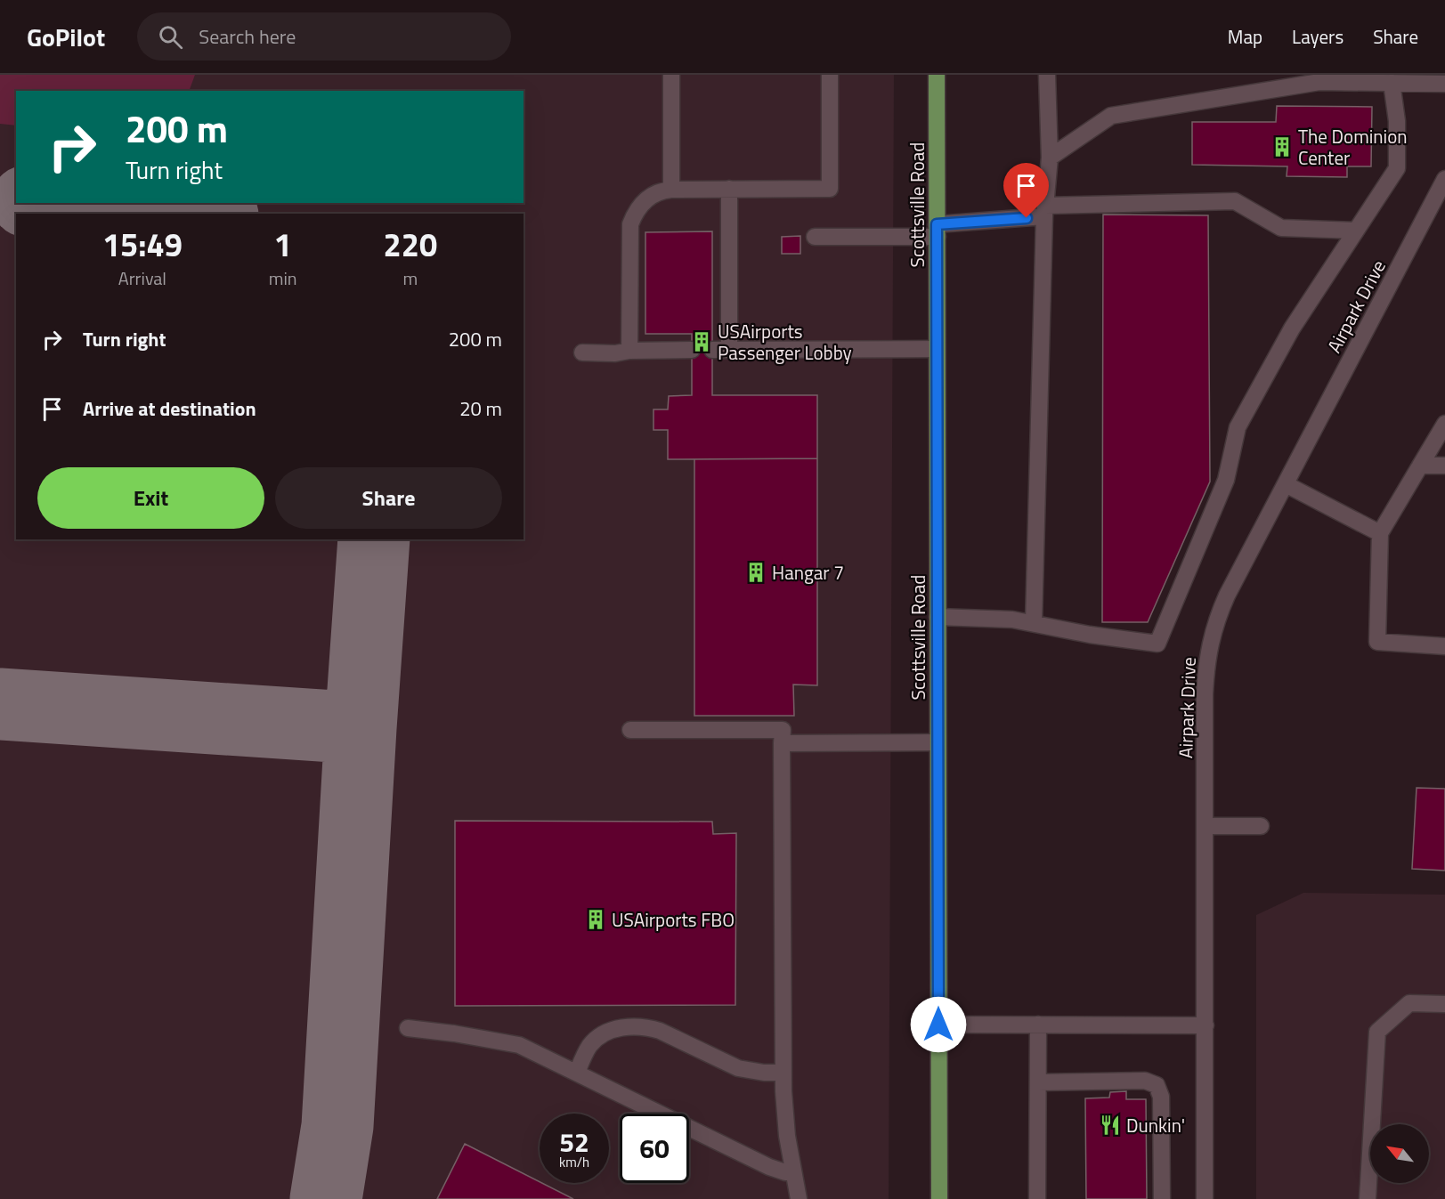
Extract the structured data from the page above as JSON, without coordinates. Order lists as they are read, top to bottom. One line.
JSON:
{"streets":{"main road":["Scottsville Road"],"street":["Airpark Drive"]},"places":{"building":["The Dominion Center","USAirports Passenger Lobby","Hangar 7","USAirports FBO"],"restaurant":["Dunkin'"]},"north":"top left","page":{"header":"GoPilot","search":"Search here","nav":["Map","Layers","Share"],"turn":["200 m","Turn right"],"eta":["15:49","Arrival","1","min","220","m"],"list":[{"name":"Turn right","value":"200 m"},{"name":"Arrive at destination","value":"20 m"}],"buttons":["Exit","Share"],"speed":"52 km/h","limit":"60"}}
